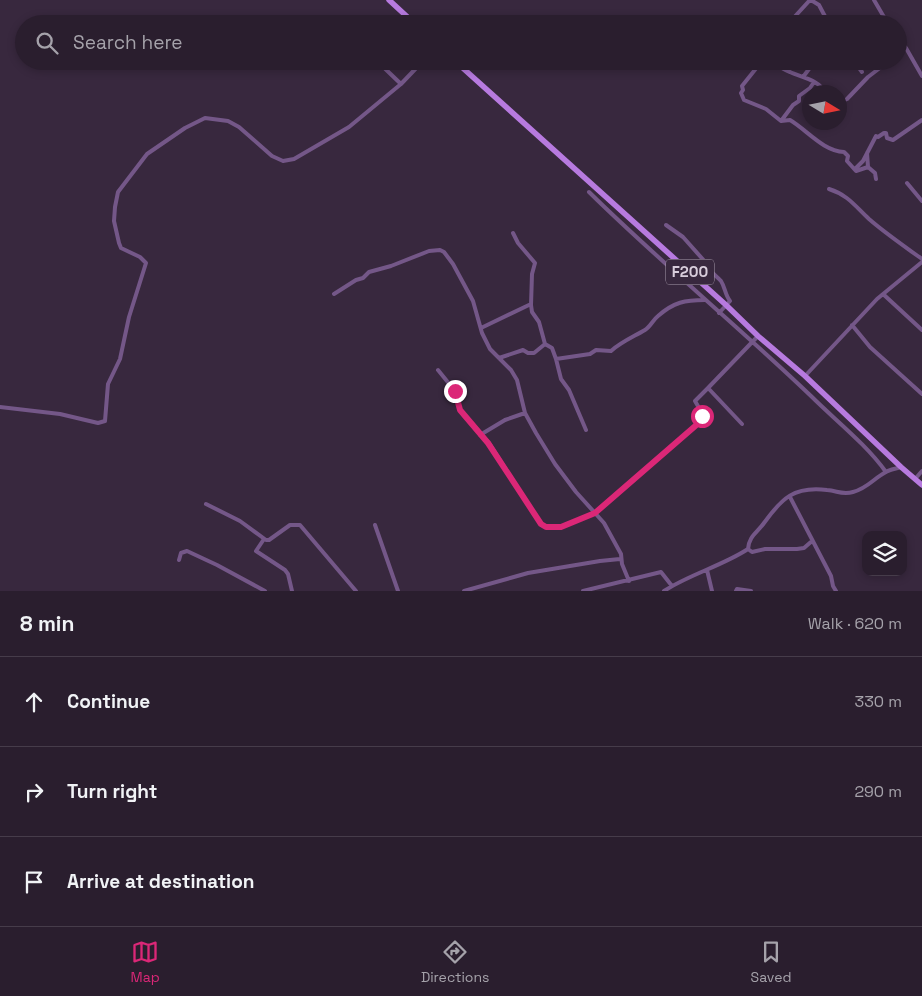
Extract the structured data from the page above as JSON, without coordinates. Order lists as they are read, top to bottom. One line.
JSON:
{"streets":{"main road":["F200"]},"north":"right","page":{"search":"Search here","heading":["8 min","Walk · 620 m"],"list":[["Continue","330 m"],["Turn right","290 m"],"Arrive at destination"],"nav":["Map","Directions","Saved"]}}
